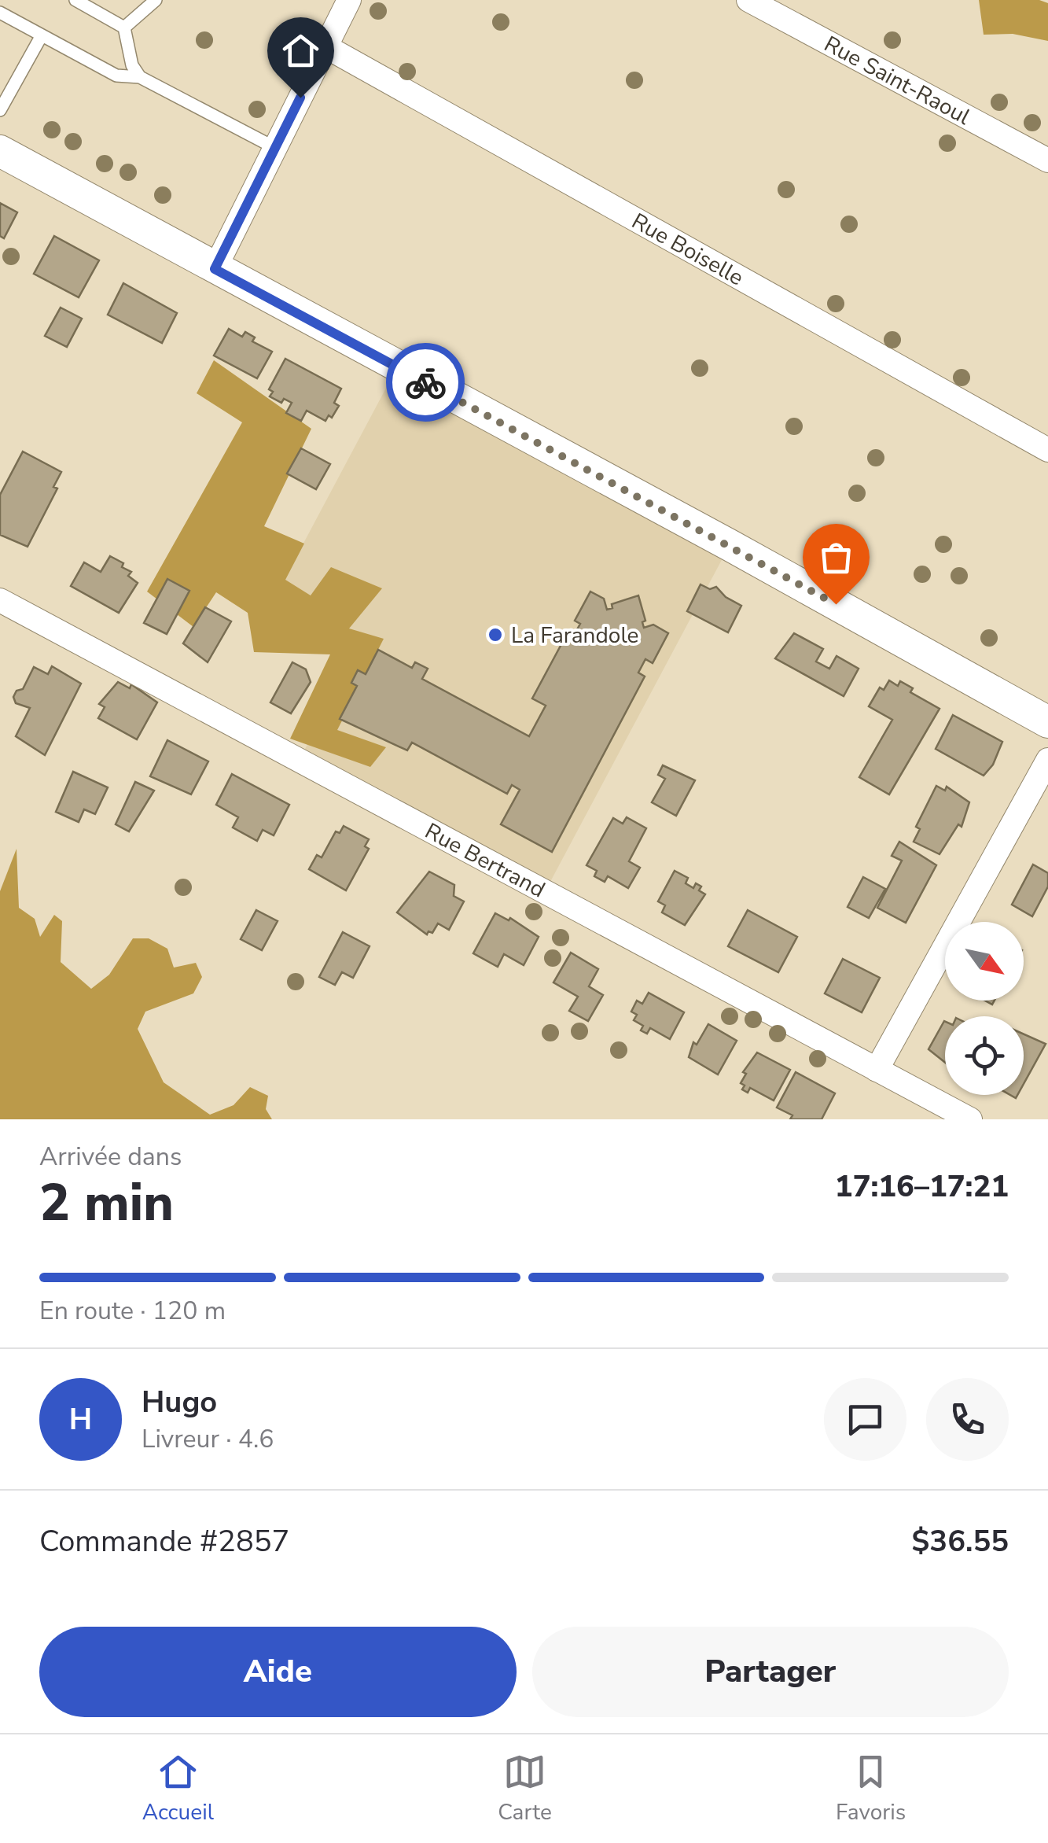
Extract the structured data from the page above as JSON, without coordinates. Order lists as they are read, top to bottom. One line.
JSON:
{"streets":{"street":["Rue Saint-Raoul","Rue Boiselle","Rue Bertrand"]},"places":["La Farandole"],"north":"bottom right","page":{"heading":["2 min","Arrivée dans","17:16–17:21"],"panel":["Hugo","Livreur · 4.6","Commande #2857","$36.55"],"bar":"En route · 120 m","round":"H","buttons":["Aide","Partager"],"tabs":["Accueil","Carte","Favoris"]}}
